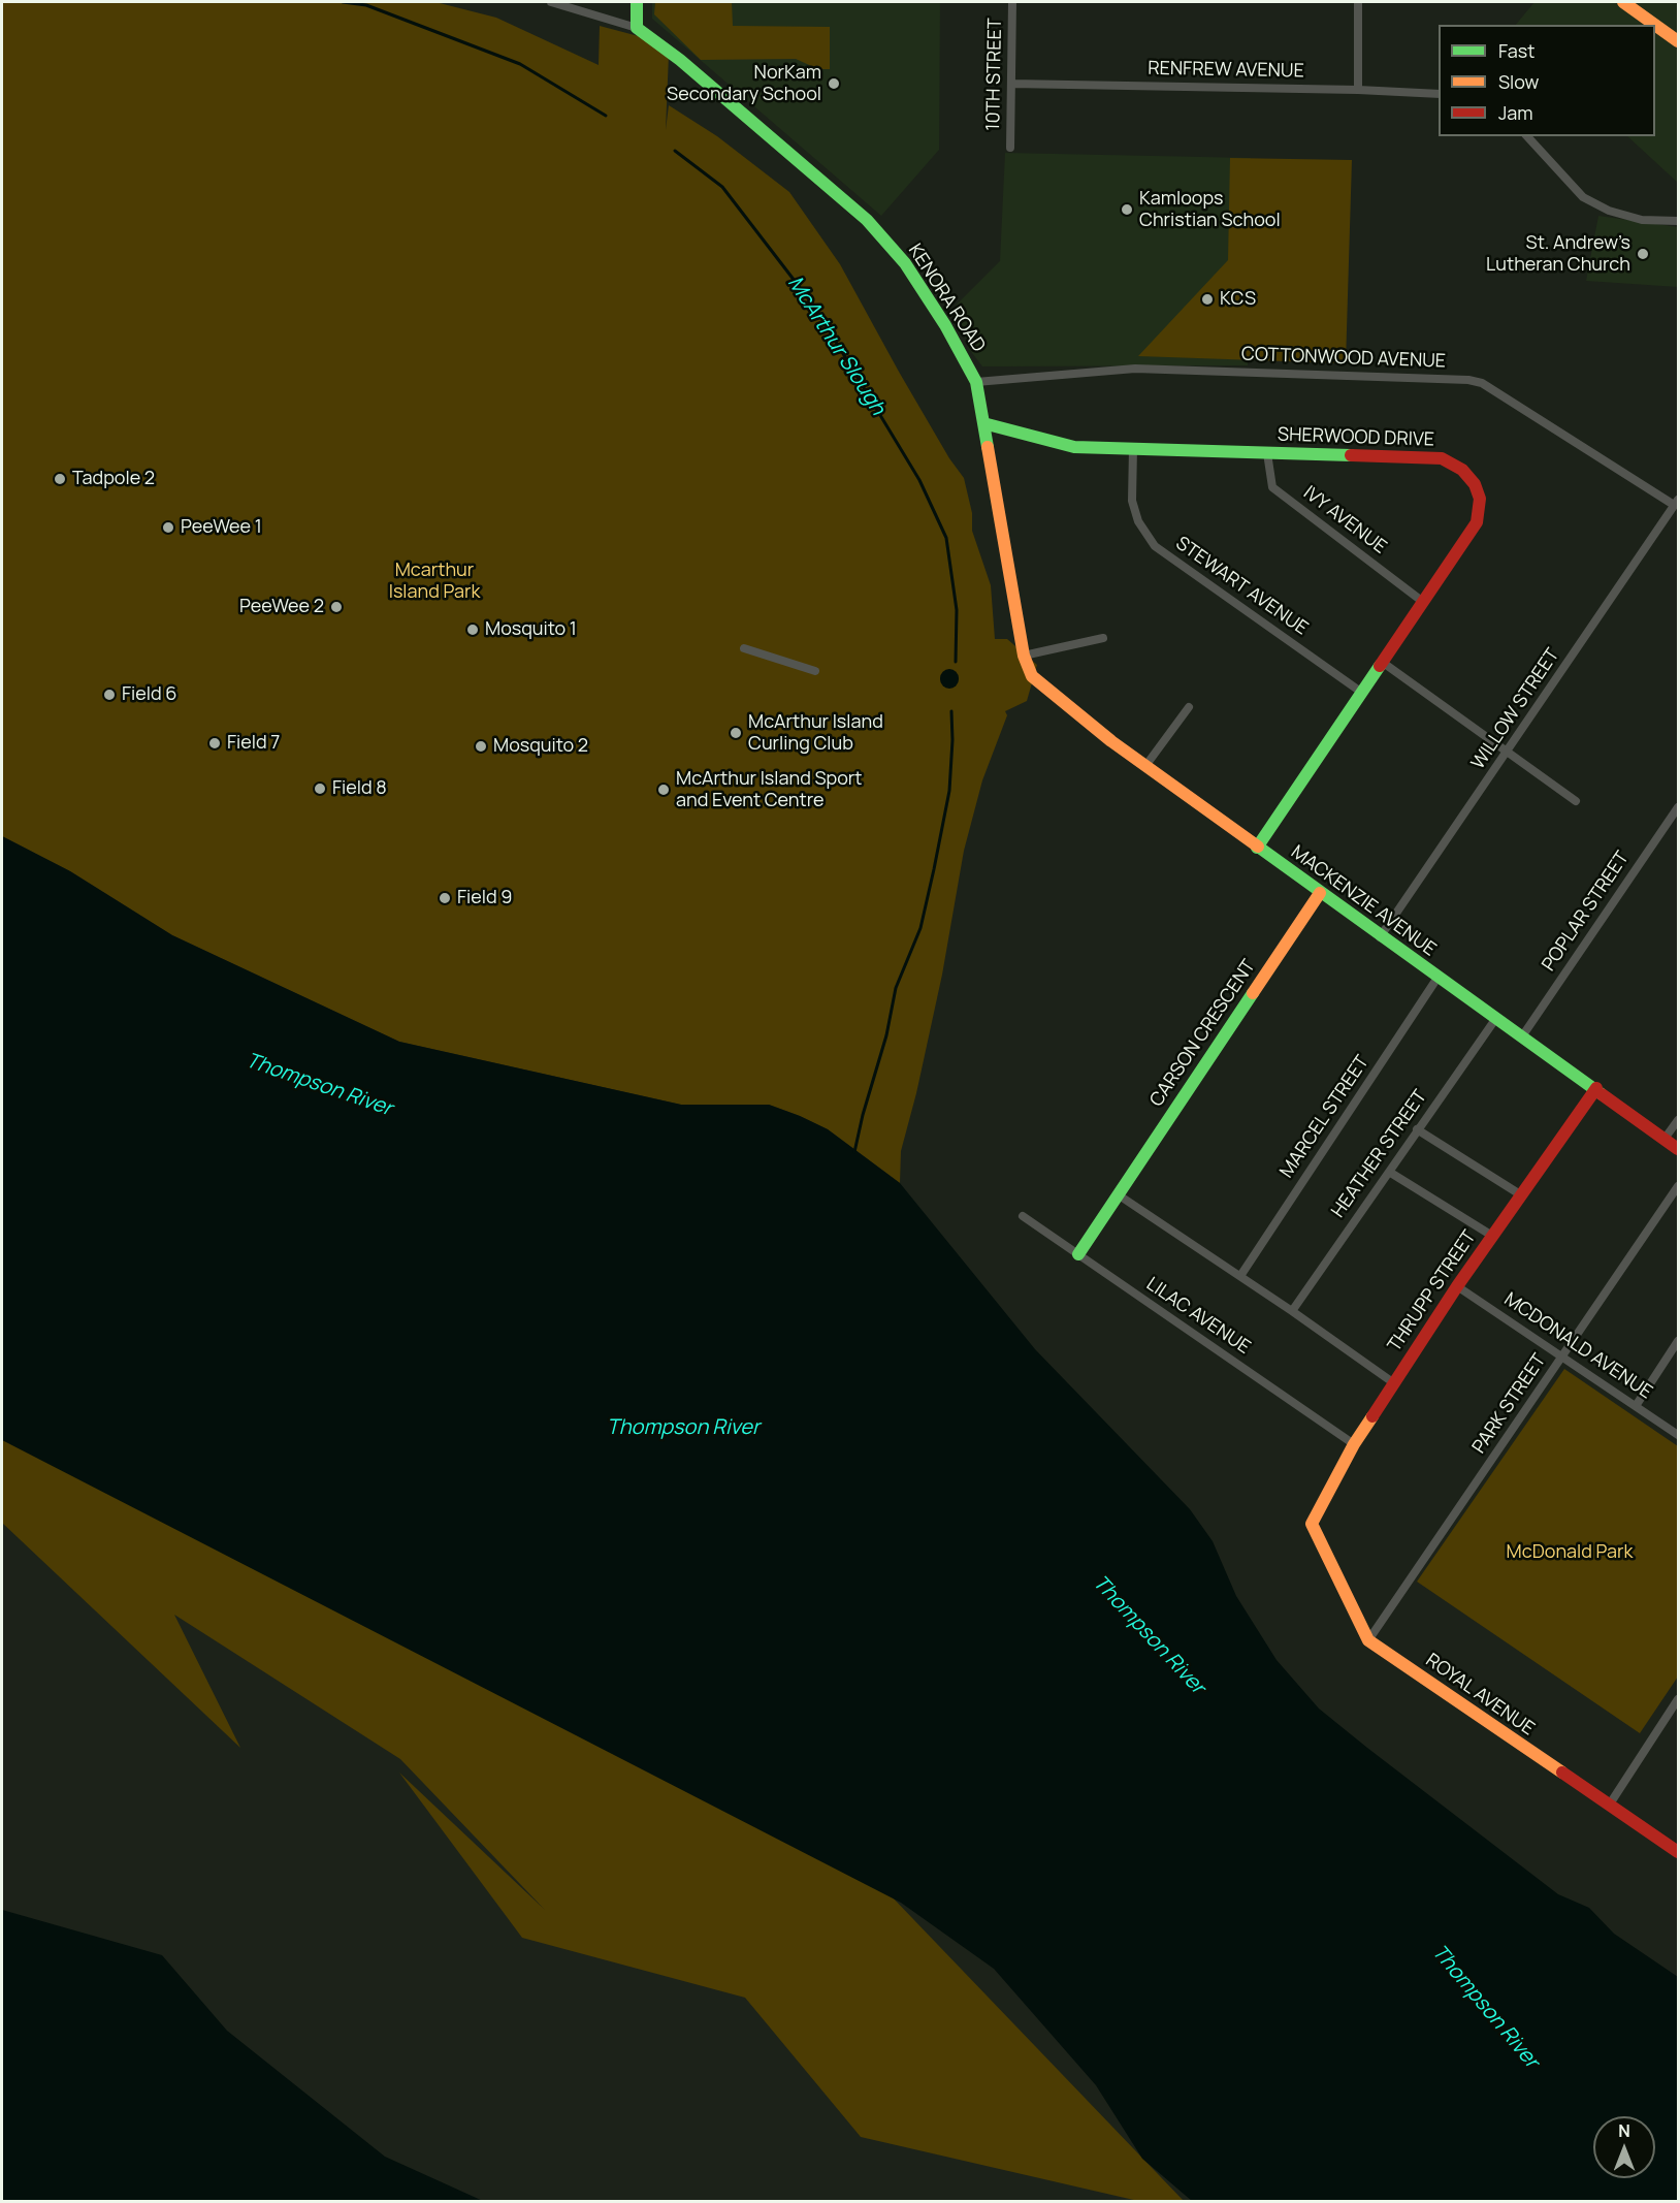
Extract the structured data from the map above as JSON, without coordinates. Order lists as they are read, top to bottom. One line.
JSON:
{"streets":{"street":["RENFREW AVENUE","10TH STREET","KENORA ROAD","COTTONWOOD AVENUE","SHERWOOD DRIVE","IVY AVENUE","STEWART AVENUE","WILLOW STREET","MACKENZIE AVENUE","POPLAR STREET","CARSON CRESCENT","MARCEL STREET","HEATHER STREET","THRUPP STREET","LILAC AVENUE","MCDONALD AVENUE","PARK STREET","ROYAL AVENUE"]},"crossings":[["RENFREW AVENUE","10TH STREET"],["KENORA ROAD","COTTONWOOD AVENUE"],["KENORA ROAD","SHERWOOD DRIVE"],["KENORA ROAD","MACKENZIE AVENUE"],["COTTONWOOD AVENUE","WILLOW STREET"],["SHERWOOD DRIVE","IVY AVENUE"],["SHERWOOD DRIVE","STEWART AVENUE"],["SHERWOOD DRIVE","MACKENZIE AVENUE"],["WILLOW STREET","MACKENZIE AVENUE"],["MACKENZIE AVENUE","POPLAR STREET"],["MACKENZIE AVENUE","CARSON CRESCENT"],["MACKENZIE AVENUE","MARCEL STREET"],["MACKENZIE AVENUE","HEATHER STREET"],["MACKENZIE AVENUE","THRUPP STREET"],["CARSON CRESCENT","LILAC AVENUE"],["THRUPP STREET","LILAC AVENUE"],["THRUPP STREET","MCDONALD AVENUE"],["THRUPP STREET","ROYAL AVENUE"],["MCDONALD AVENUE","PARK STREET"],["PARK STREET","ROYAL AVENUE"]],"water":["McArthur Slough","Thompson River"],"parks":["Mcarthur Island Park","McDonald Park"],"places":["NorKam Secondary School","Kamloops Christian School","St. Andrew’s Lutheran Church","KCS","Tadpole 2","PeeWee 1","PeeWee 2","Mosquito 1","Field 6","McArthur Island Curling Club","Field 7","Mosquito 2","Field 8","McArthur Island Sport and Event Centre","Field 9"],"legend":["Fast","Slow","Jam"],"north":"top"}
